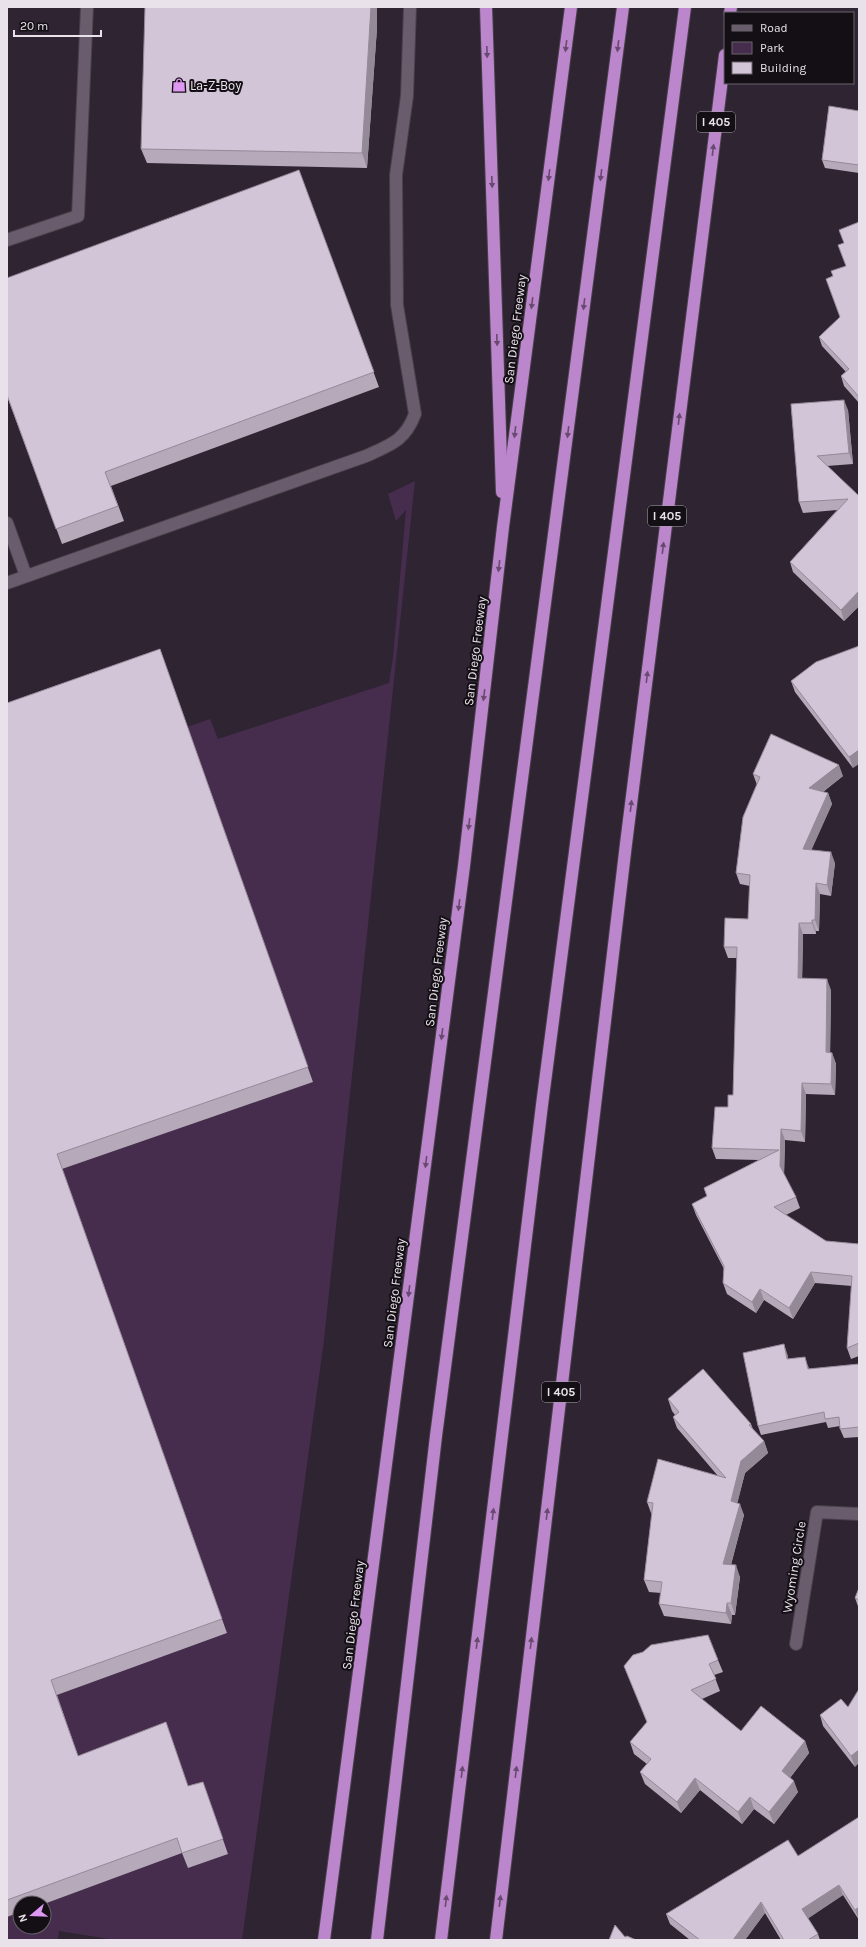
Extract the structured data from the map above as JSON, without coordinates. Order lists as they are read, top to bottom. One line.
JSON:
{"streets":{"highway":["I 405","San Diego Freeway"],"street":["Wyoming Circle"]},"places":{"shop":["La-Z-Boy"]},"legend":["Road","Park","Building"],"scale_bar":"20 m","north":"left"}
